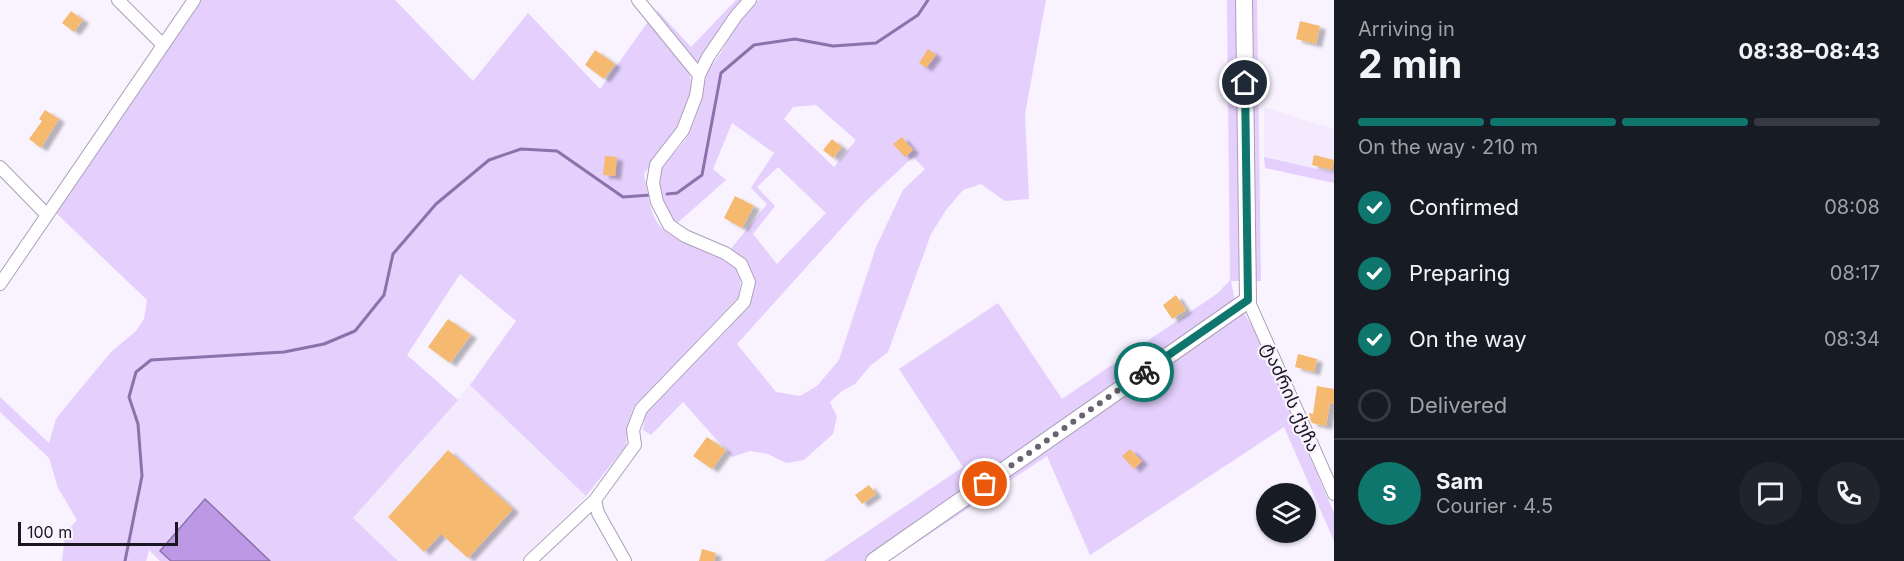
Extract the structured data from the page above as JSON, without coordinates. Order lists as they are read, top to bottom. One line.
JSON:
{"streets":{"street":["ტაძრის ქუჩა"]},"scale_bar":"100 m","page":{"heading":["2 min","Arriving in","08:38–08:43"],"panel":["Sam","Courier · 4.5"],"bar":"On the way · 210 m","list":[["Confirmed","08:08"],["Preparing","08:17"],["On the way","08:34"],"Delivered"],"round":"S","scale":"100 m"}}
